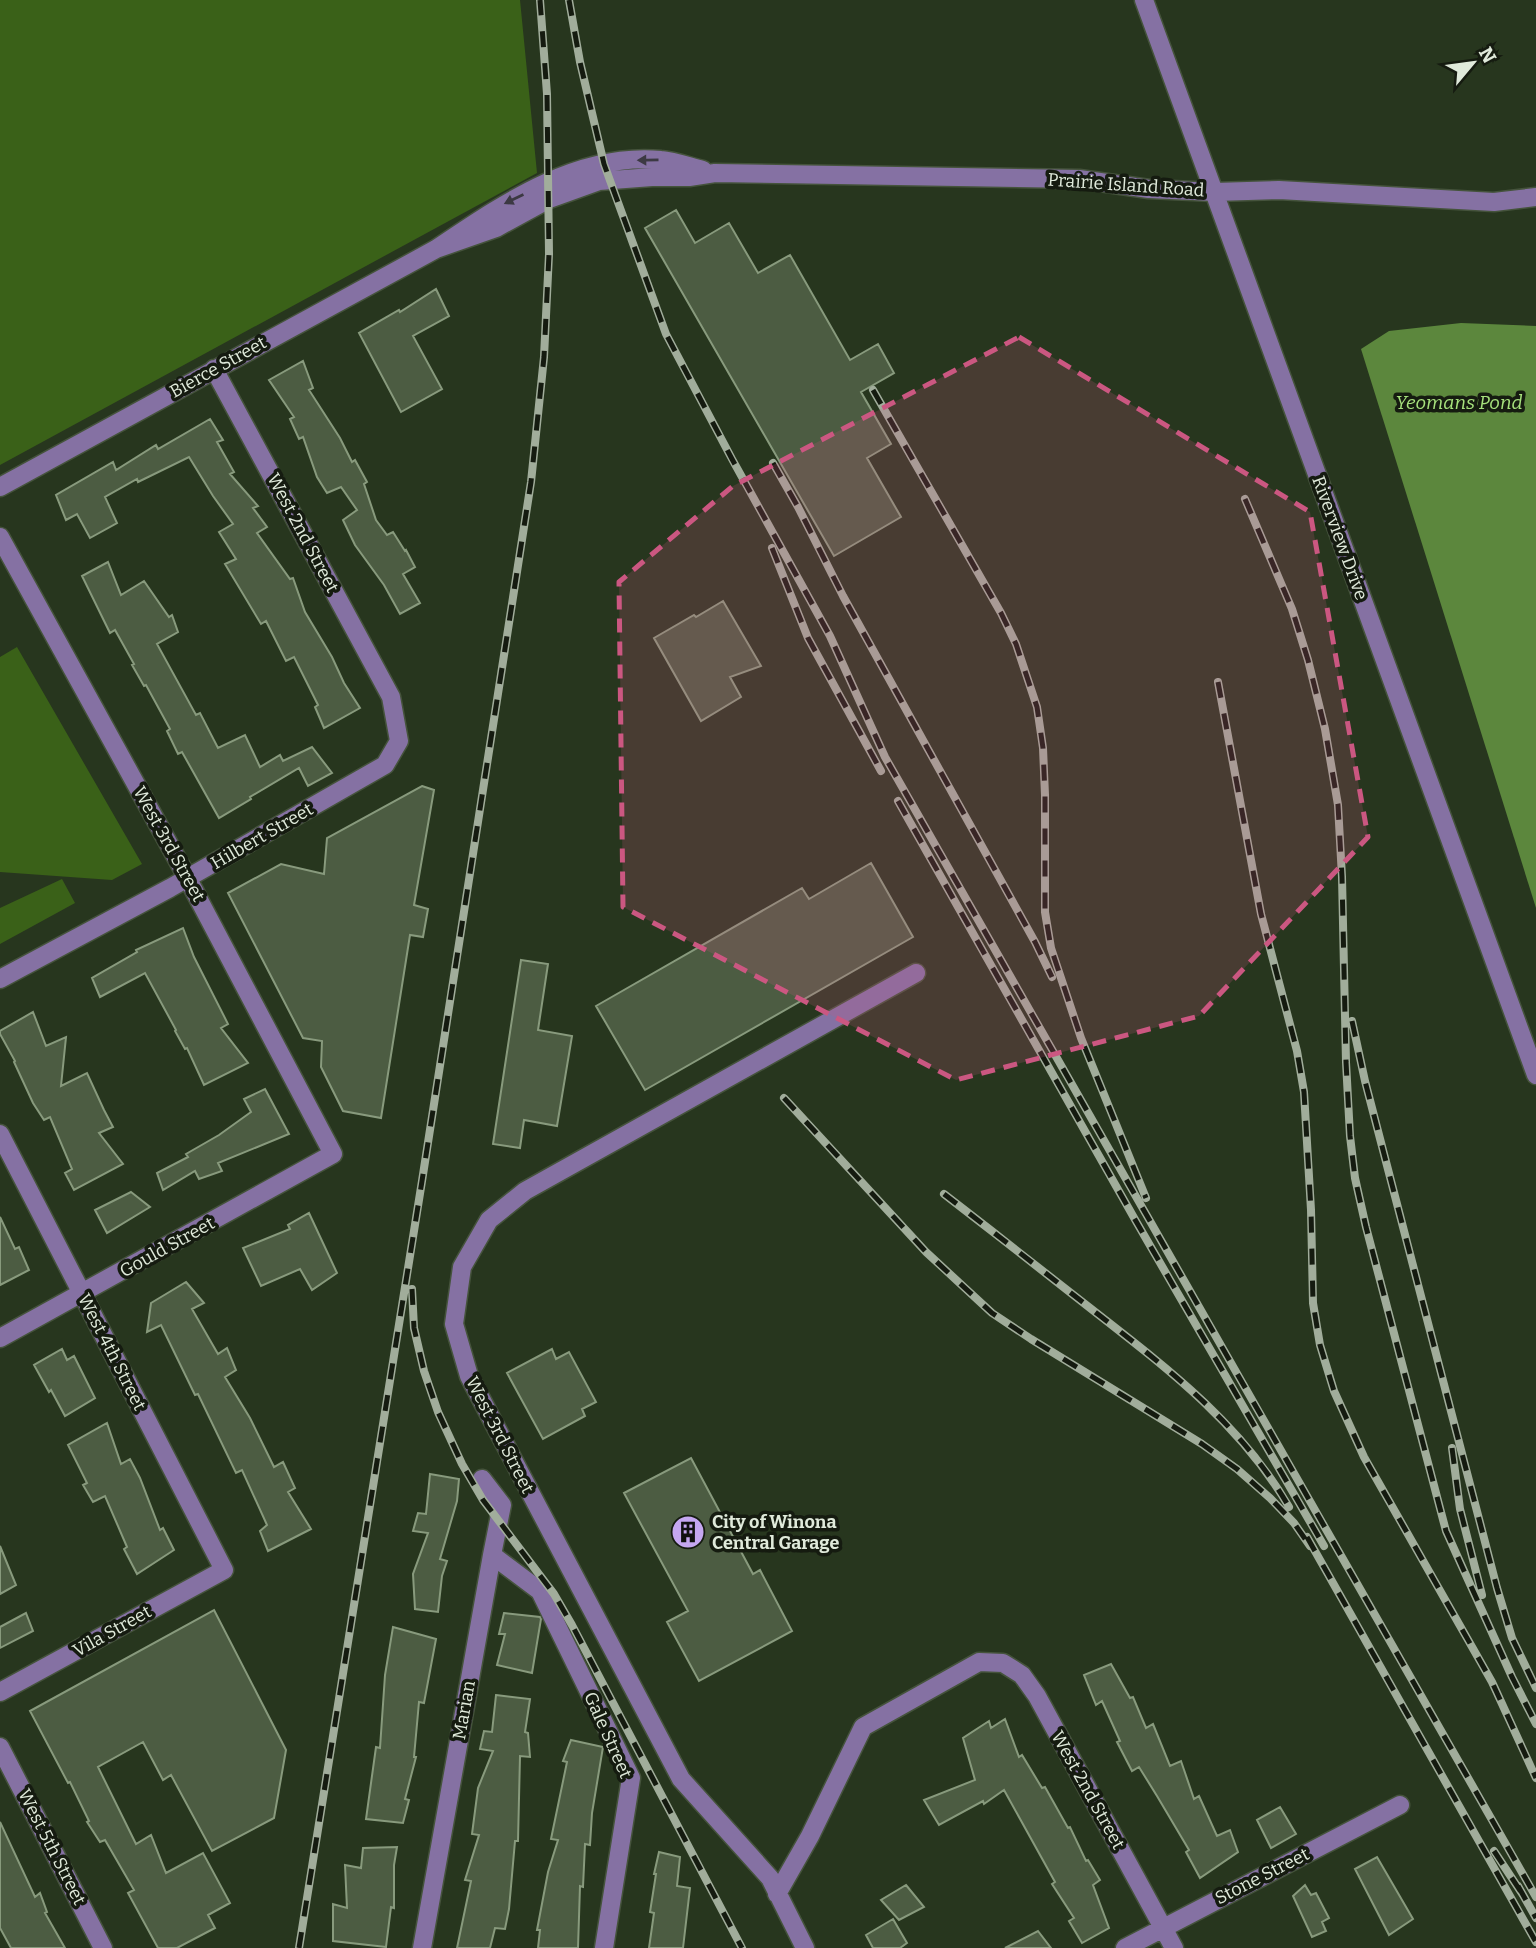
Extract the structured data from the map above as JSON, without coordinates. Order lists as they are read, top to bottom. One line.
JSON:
{"streets":{"street":["Prairie Island Road","Bierce Street","West 2nd Street","Riverview Drive","Hilbert Street","West 3rd Street","Gould Street","West 4th Street","Vila Street","Marian","Gale Street","West 5th Street","Stone Street"]},"crossings":[["Prairie Island Road","Bierce Street"],["Prairie Island Road","Riverview Drive"],["Bierce Street","West 2nd Street"],["West 2nd Street","Hilbert Street"],["West 2nd Street","West 3rd Street"],["West 2nd Street","Stone Street"],["Hilbert Street","West 3rd Street"],["West 3rd Street","Gould Street"],["Gould Street","West 4th Street"],["West 4th Street","Vila Street"],["Marian","Gale Street"]],"water":["Yeomans Pond"],"places":{"building":["City of Winona Central Garage"]},"north":"top right"}
